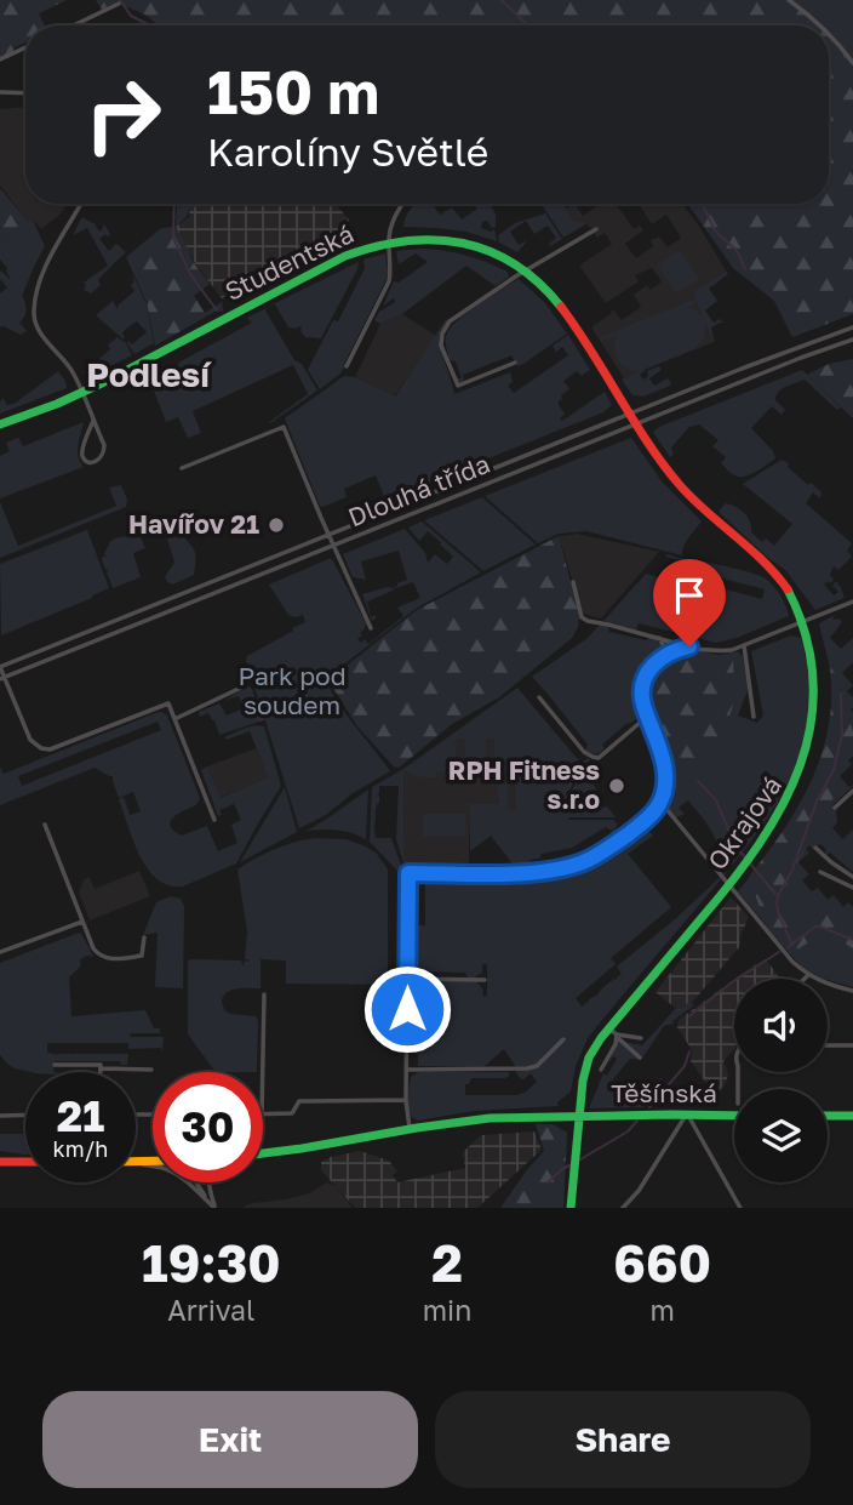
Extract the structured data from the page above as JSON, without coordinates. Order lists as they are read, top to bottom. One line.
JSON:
{"streets":{"street":["Studentská","Dlouhá třída","Okrajová","Těšínská"]},"crossings":[["Studentská","Dlouhá třída"],["Studentská","Okrajová"],["Dlouhá třída","Okrajová"],["Okrajová","Těšínská"]],"districts":["Podlesí"],"parks":["Park pod soudem"],"places":["Havířov 21","RPH Fitness s.r.o"],"page":{"turn":["150 m","Karolíny Světlé"],"speed":"21 km/h","limit":"30","eta":["19:30","Arrival","2","min","660","m"],"buttons":["Exit","Share"]}}
